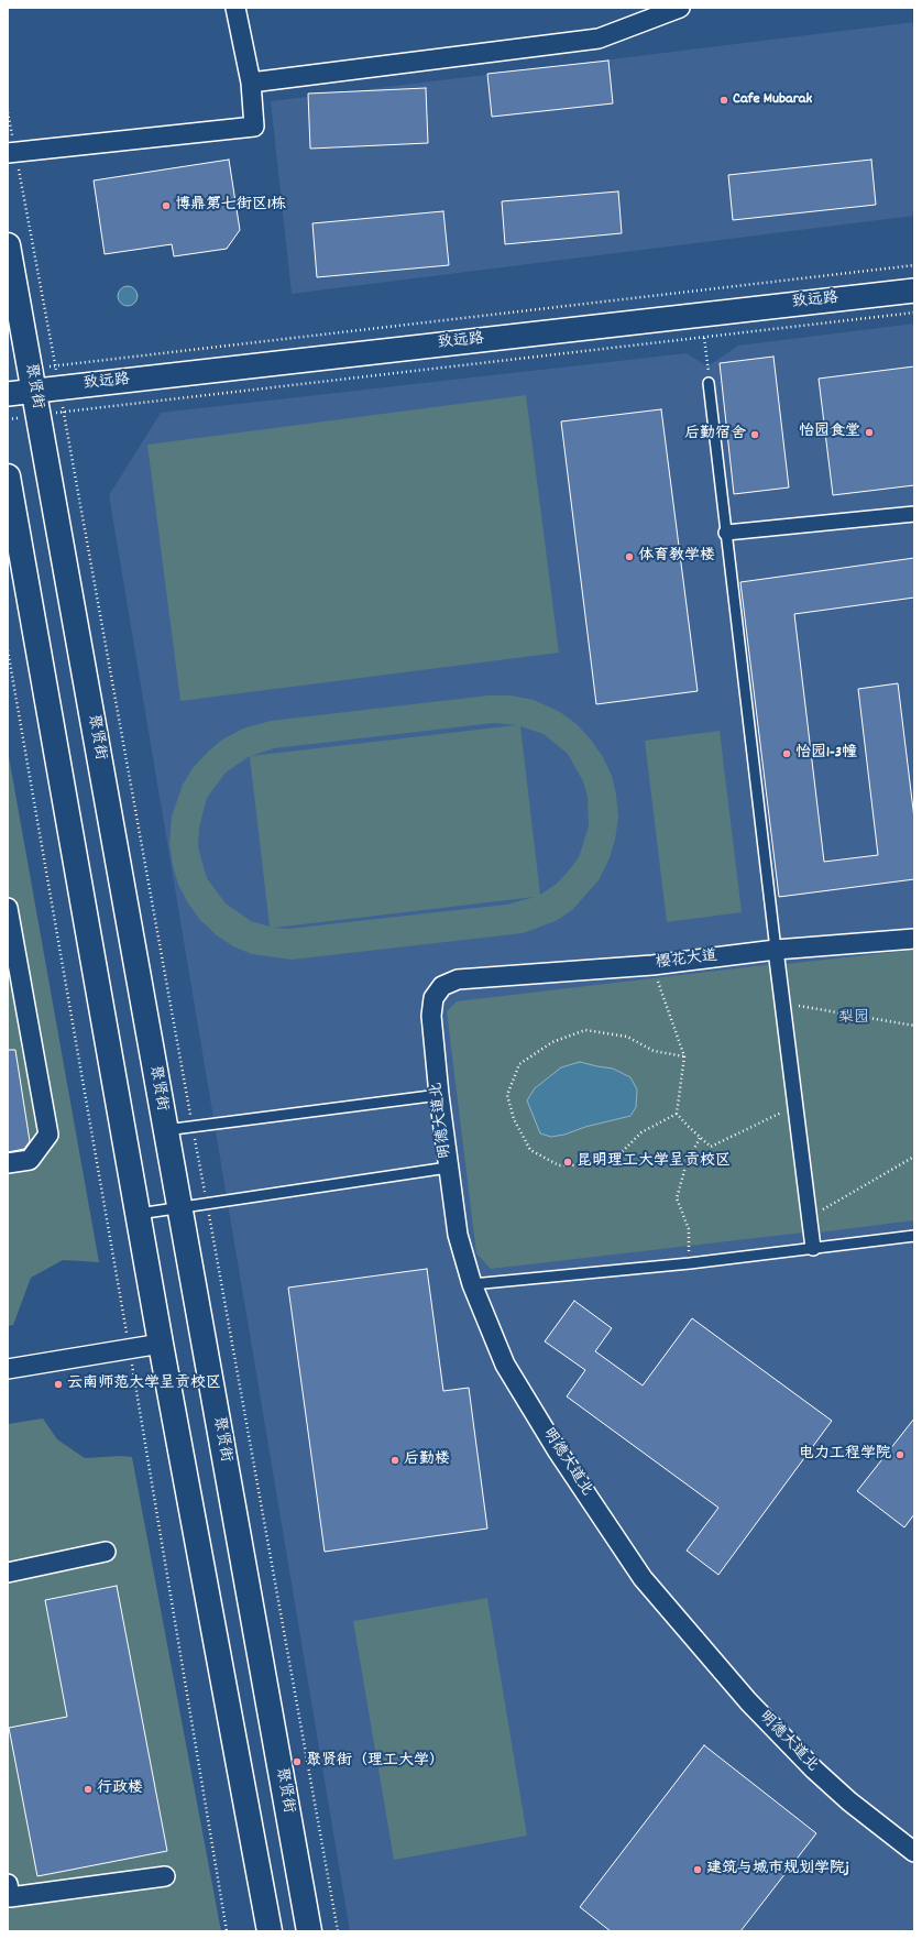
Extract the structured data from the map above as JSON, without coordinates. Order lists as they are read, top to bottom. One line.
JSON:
{"streets":{"main road":["聚贤街"],"street":["致远路","樱花大道","明德大道北"]},"crossings":[["致远路","聚贤街"],["樱花大道","明德大道北"]],"parks":["梨园"],"places":["Cafe Mubarak","博鼎第七街区1栋","怡园食堂","后勤宿舍","体育教学楼","怡园1-3幢","昆明理工大学呈贡校区","云南师范大学呈贡校区","电力工程学院","后勤楼","聚贤街（理工大学）","行政楼","建筑与城市规划学院j"]}
